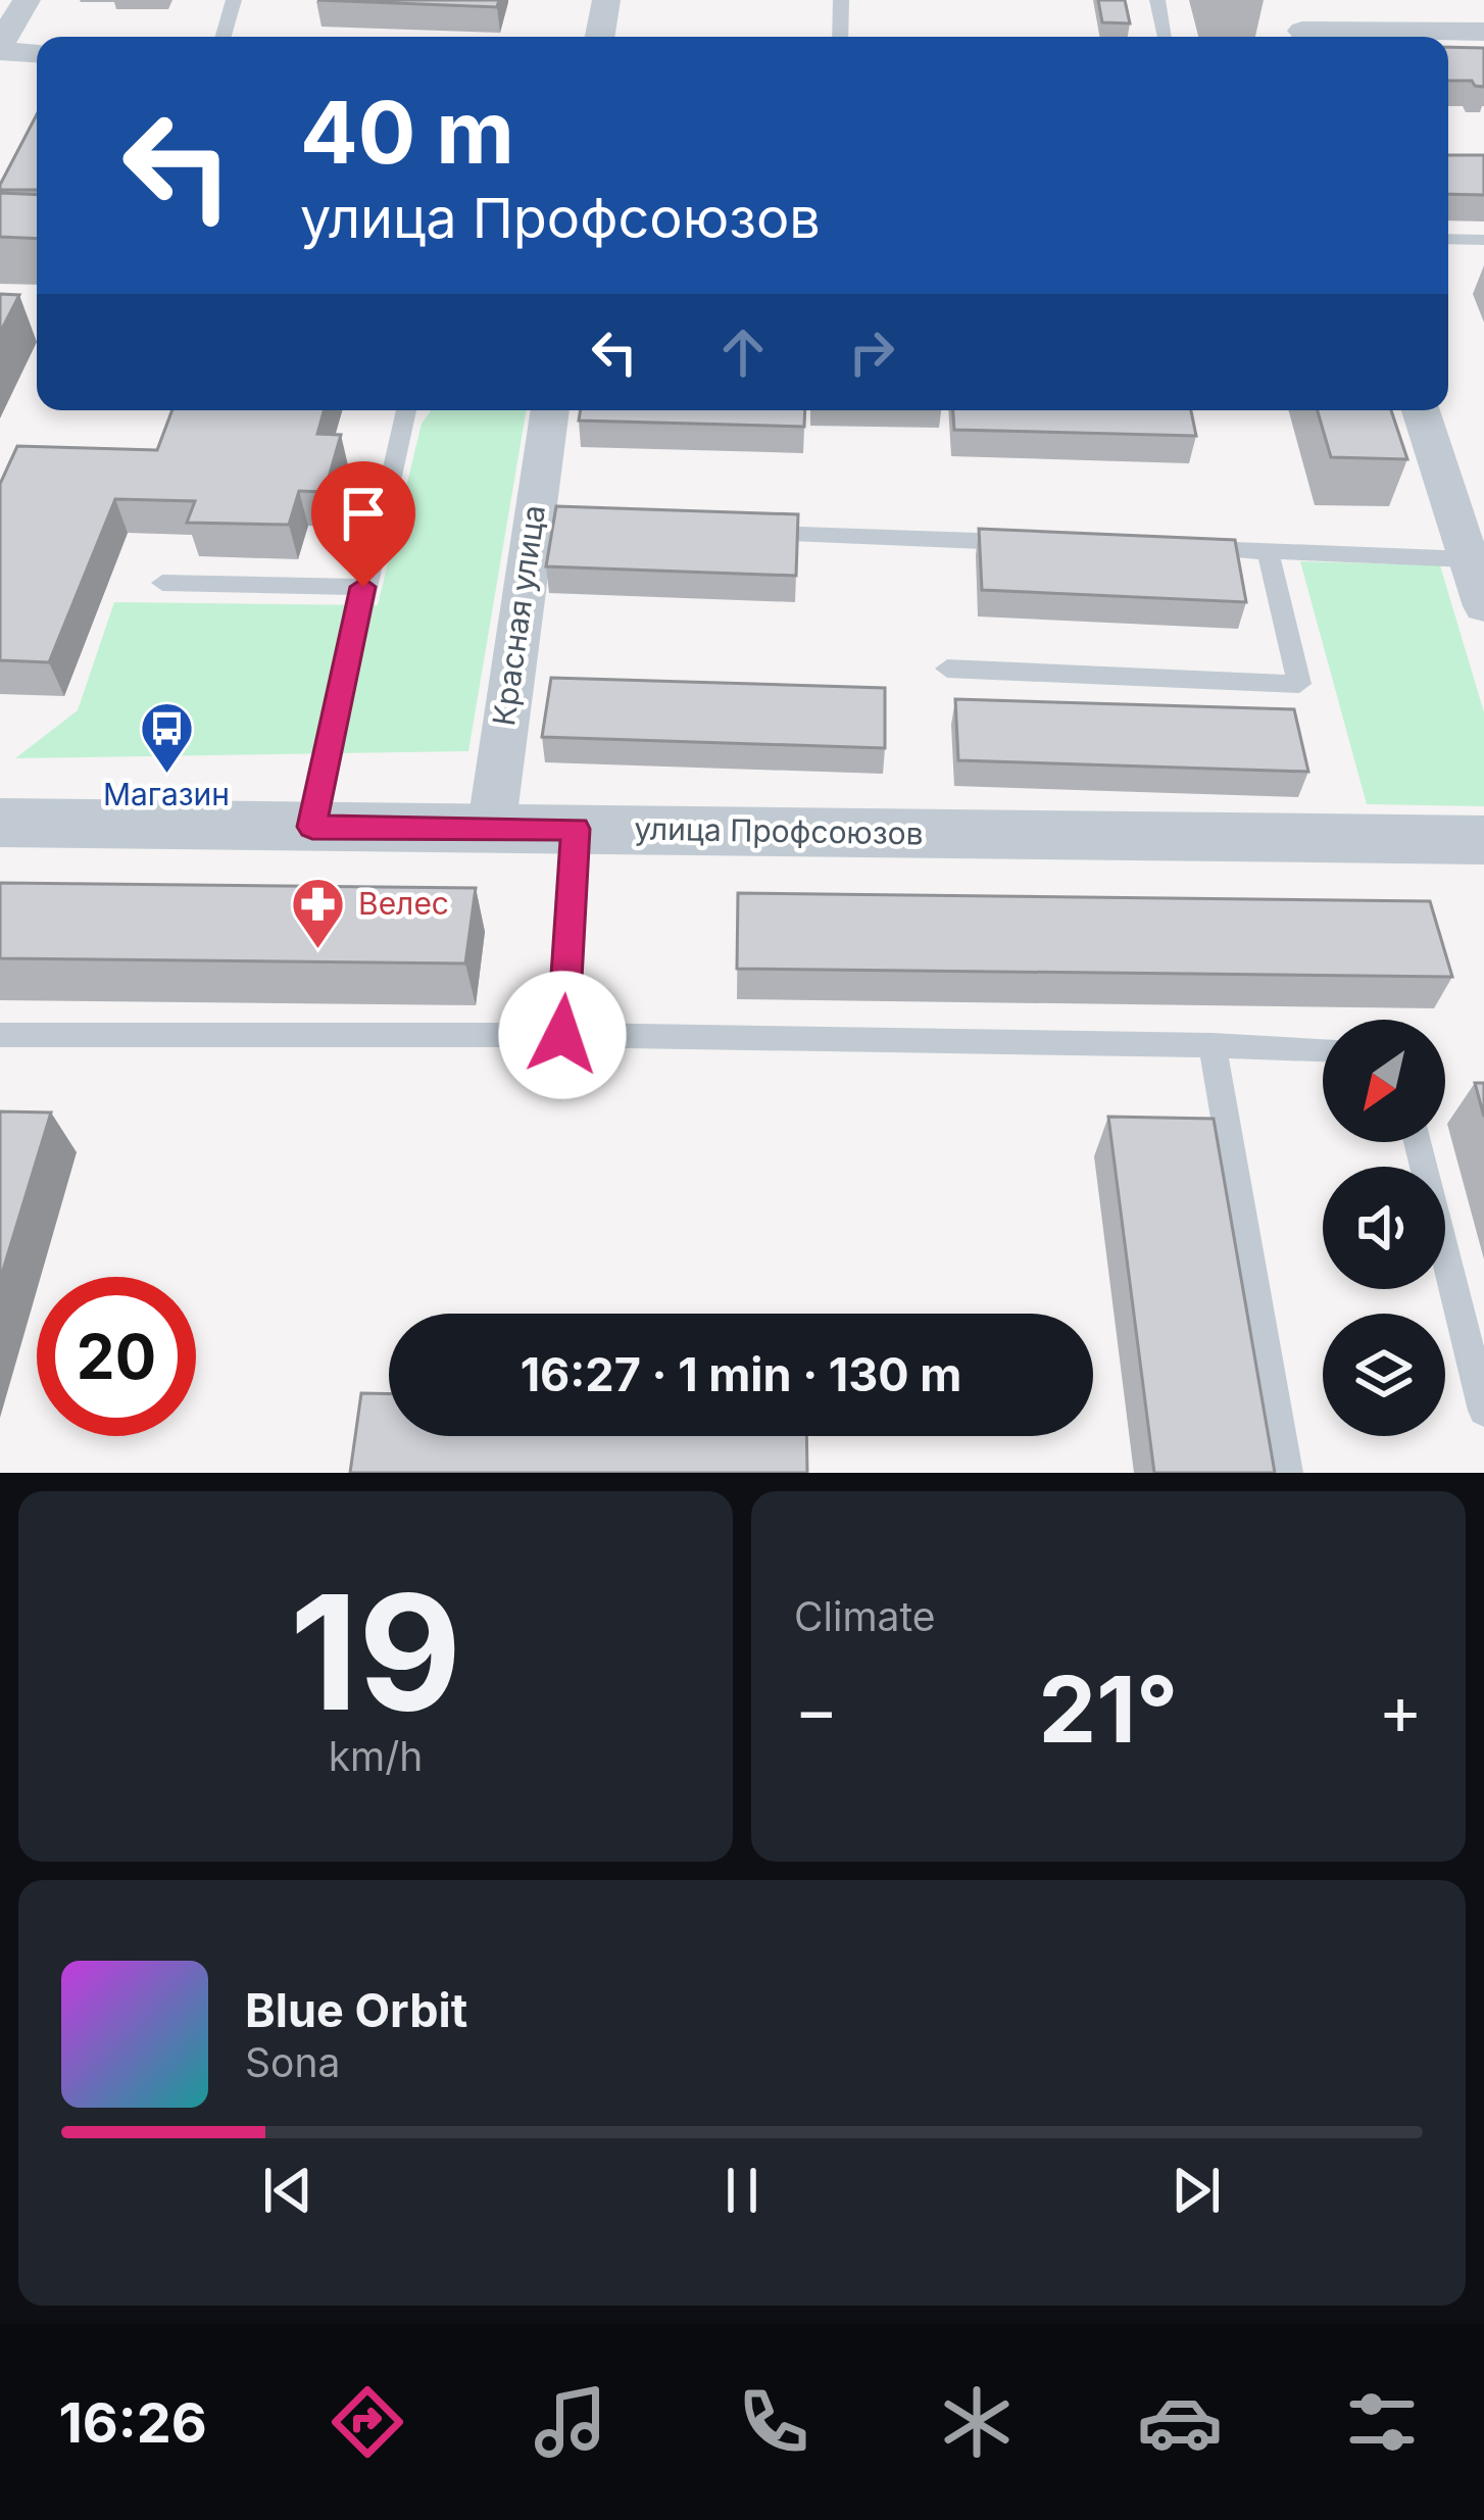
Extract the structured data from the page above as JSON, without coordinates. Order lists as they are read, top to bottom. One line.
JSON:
{"streets":{"street":["Красная улица","улица Профсоюзов"]},"crossings":[["Красная улица","улица Профсоюзов"]],"places":{"bus stop":["Магазин"],"pharmacy":["Велес"]},"north":"bottom left","page":{"turn":["40 m","улица Профсоюзов"],"limit":"20","trip":"16:27 · 1 min · 130 m","tile":[["19","km/h"],"Climate"],"heat":["−","21°","+"],"song":["Blue Orbit","Sona"],"tabs":"16:26"}}
